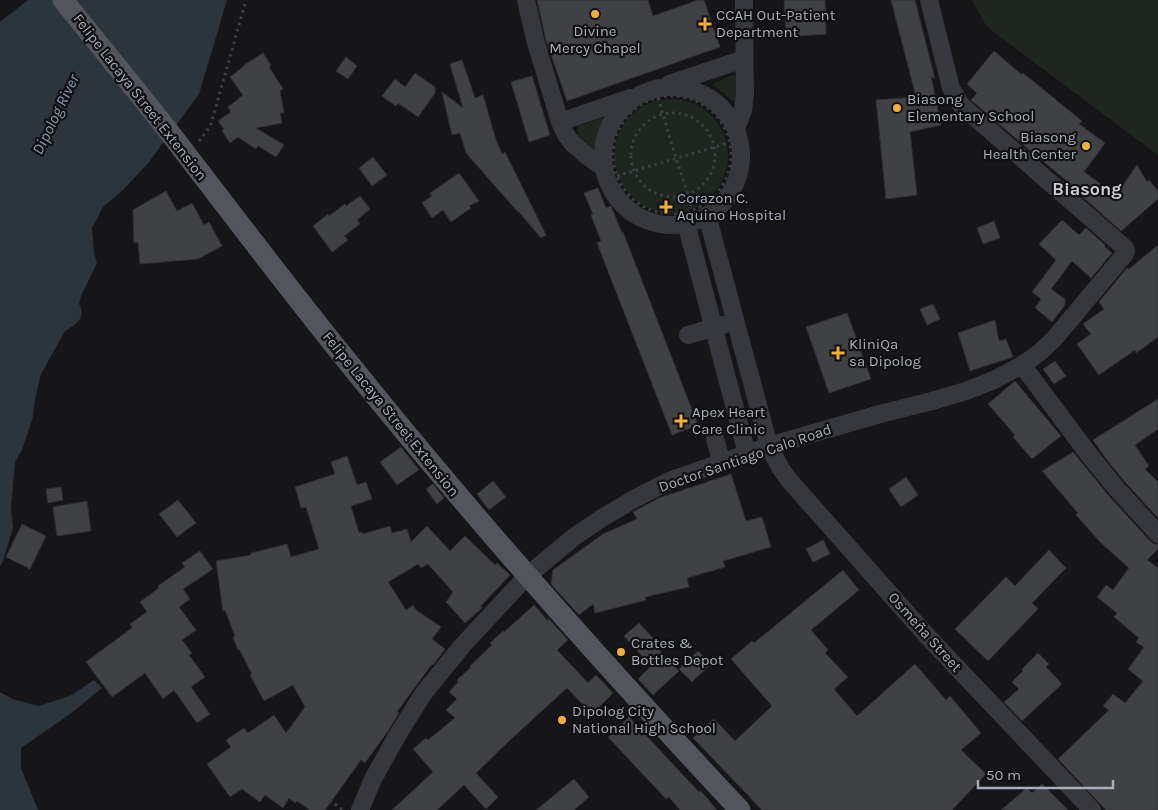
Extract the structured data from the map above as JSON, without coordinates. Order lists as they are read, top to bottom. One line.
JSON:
{"streets":{"main road":["Felipe Lacaya Street Extension"],"street":["Doctor Santiago Calo Road","Osmeña Street"]},"crossings":[["Felipe Lacaya Street Extension","Doctor Santiago Calo Road"],["Doctor Santiago Calo Road","Osmeña Street"]],"districts":["Biasong"],"water":["Dipolog River"],"places":{"other":["Divine Mercy Chapel","Biasong Elementary School","Biasong Health Center","Crates & Bottles Depot","Dipolog City National High School"],"health":["CCAH Out-Patient Department","Corazon C. Aquino Hospital","KliniQa sa Dipolog","Apex Heart Care Clinic"]},"scale_bar":"50 m"}
